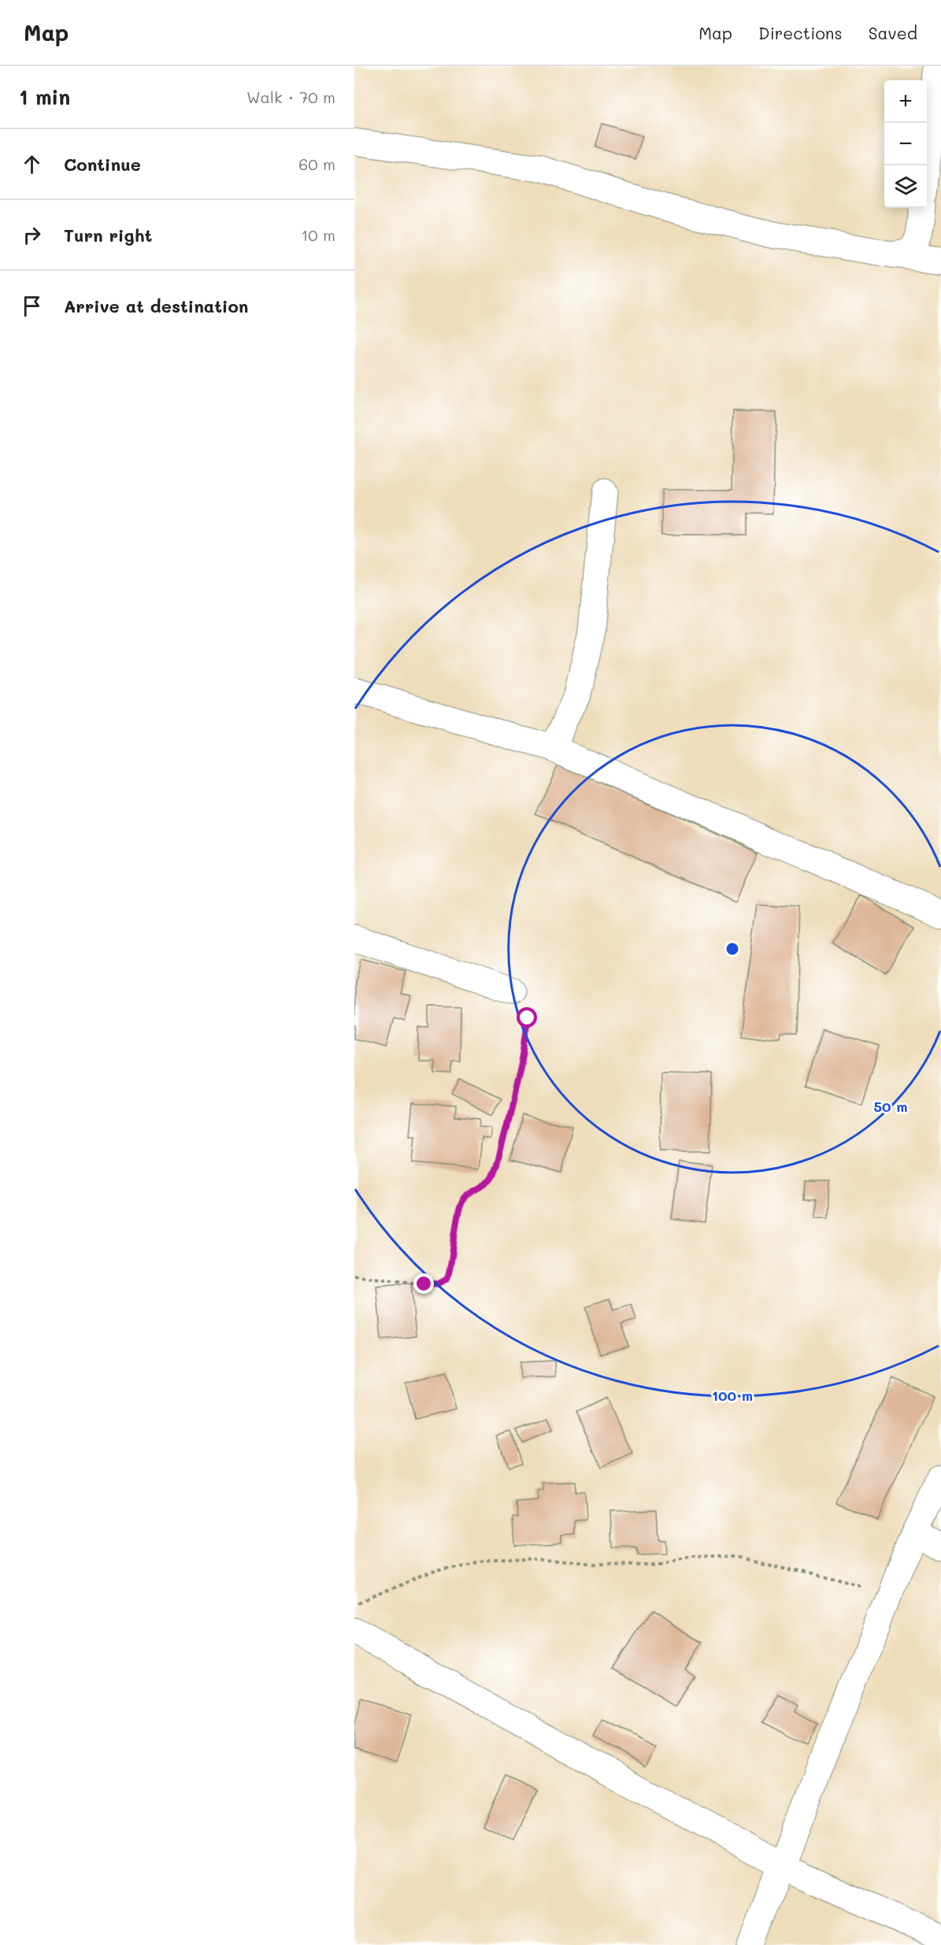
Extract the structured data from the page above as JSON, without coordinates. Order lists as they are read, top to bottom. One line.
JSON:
{"page":{"header":"Map","nav":["Map","Directions","Saved"],"heading":["1 min","Walk · 70 m"],"map_buttons":["+","−"],"list":[["Continue","60 m"],["Turn right","10 m"],"Arrive at destination"]},"rings":["50 m","100 m"]}
